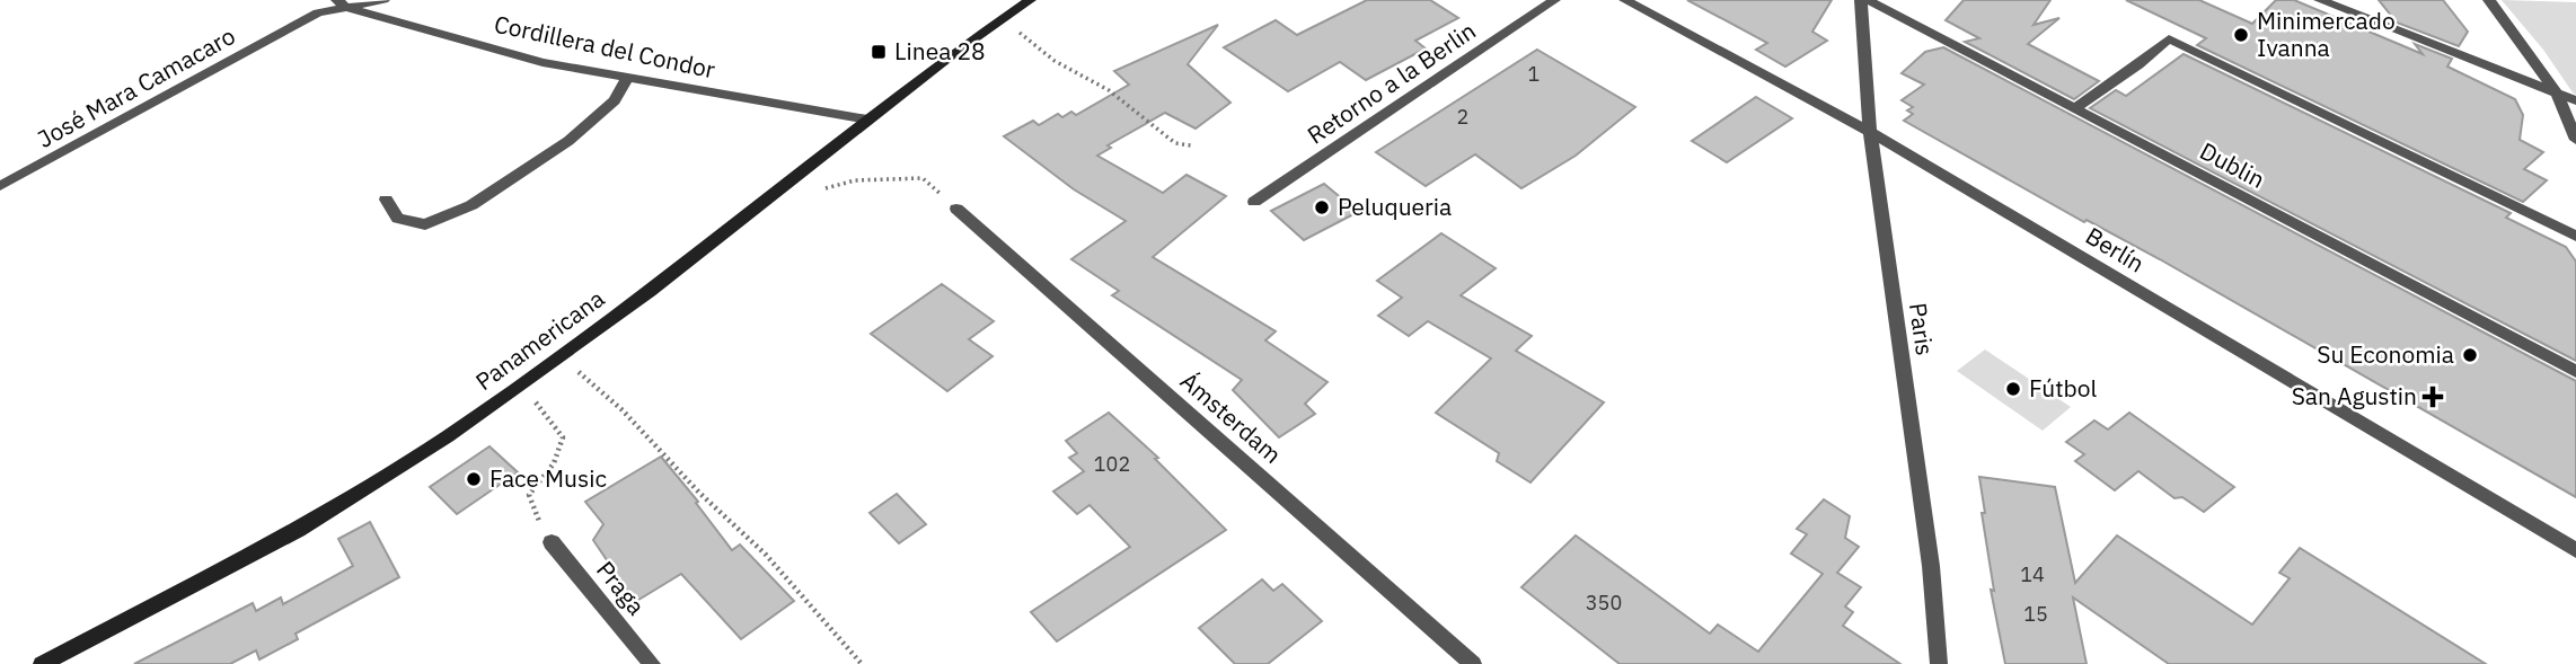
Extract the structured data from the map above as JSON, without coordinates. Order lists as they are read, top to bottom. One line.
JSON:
{"streets":{"main road":["Panamericana"],"street":["Cordillera del Condor","Retorno a la Berlin","José Mara Camacaro","Dublin","Berlín","Paris","Ámsterdam","Praga"]},"crossings":[["Cordillera del Condor","José Mara Camacaro"],["Cordillera del Condor","Panamericana"],["Berlín","Paris"]],"places":{"other":["Minimercado Ivanna","Peluqueria","Su Economia","Fútbol","Face Music"],"transit":["Linea 28"],"health":["San Agustin"]},"house_numbers":["1","2","102","14","350","15"]}
